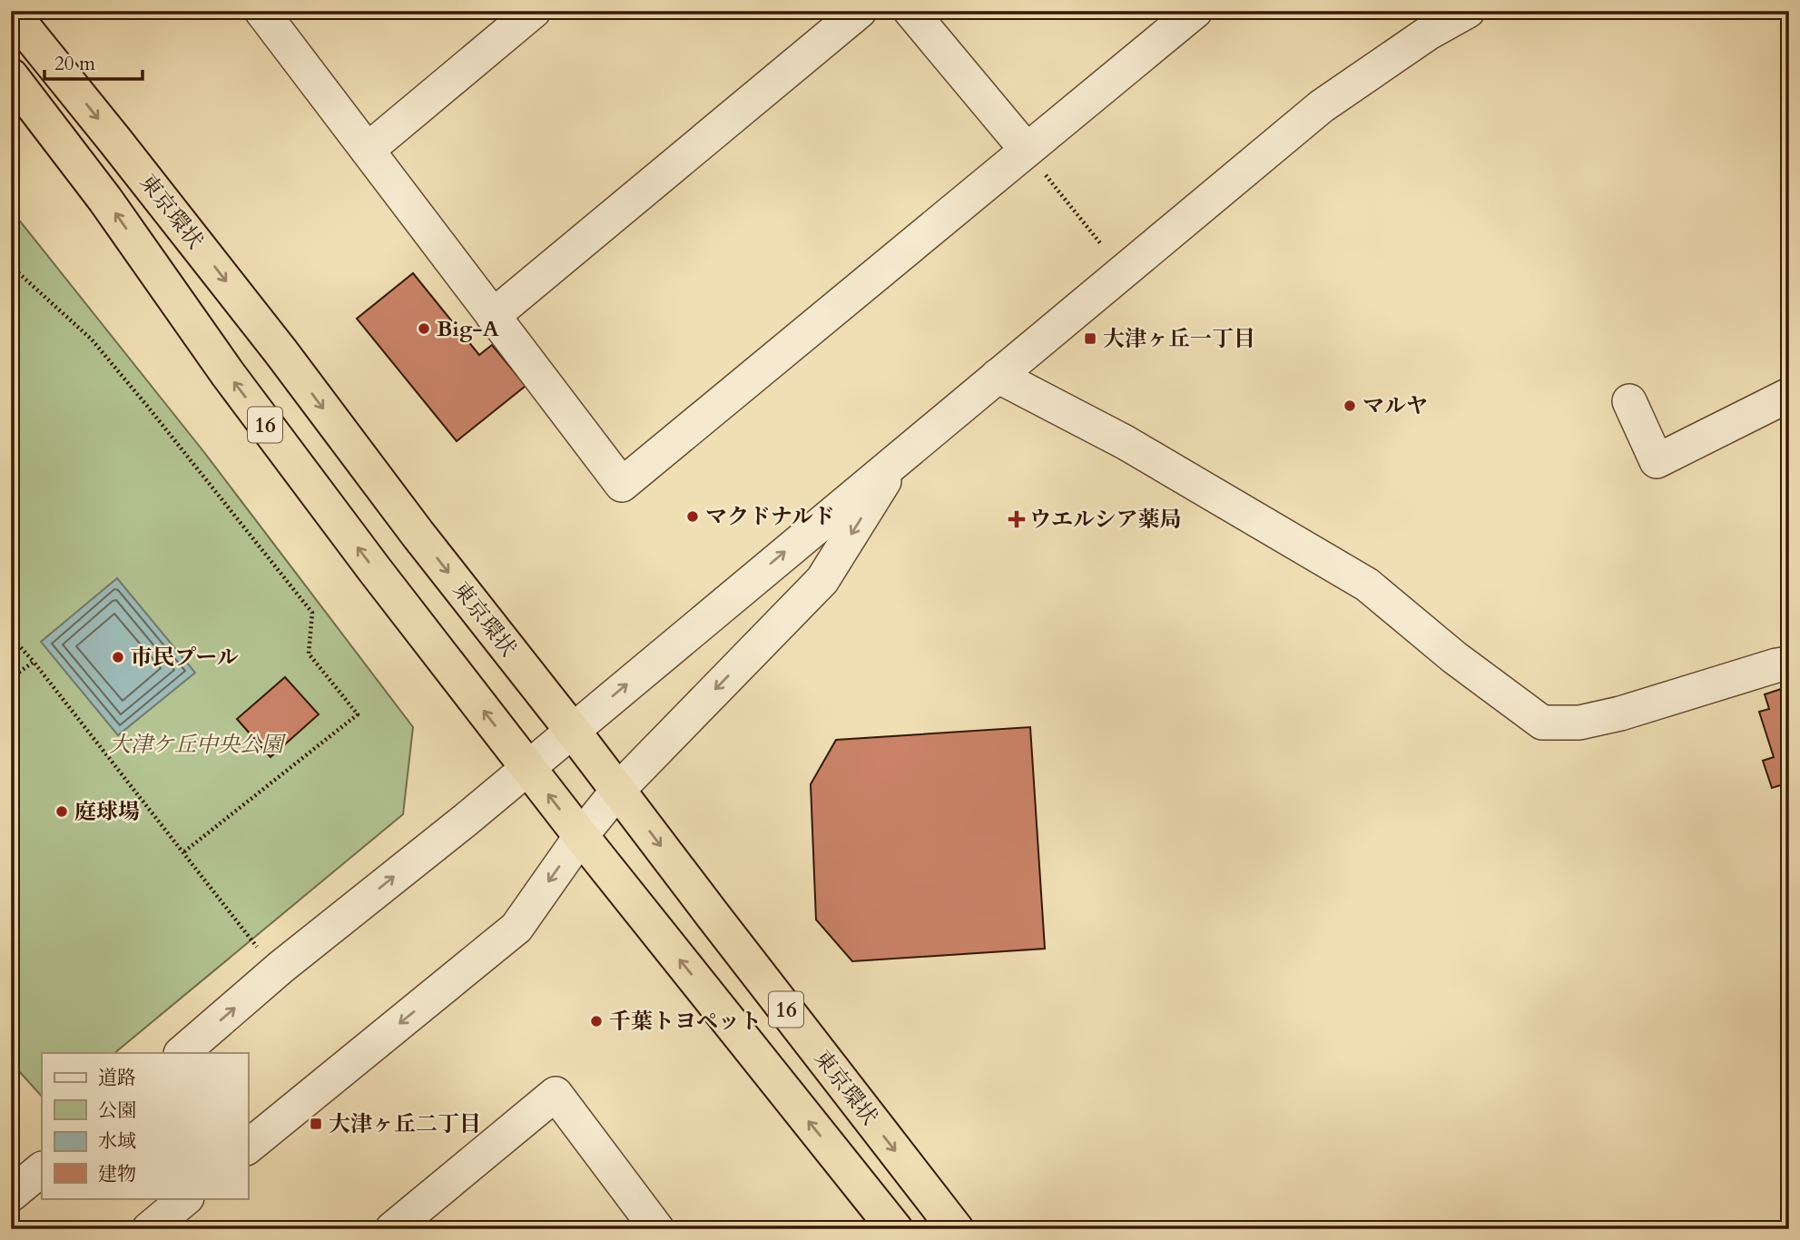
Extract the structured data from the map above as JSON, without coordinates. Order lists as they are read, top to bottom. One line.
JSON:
{"streets":{"highway":["東京環状","16"]},"parks":["大津ケ丘中央公園"],"places":{"other":["Big-A","マルヤ","マクドナルド","市民プール","庭球場","千葉トヨペット"],"transit":["大津ヶ丘一丁目","大津ヶ丘二丁目"],"health":["ウエルシア薬局"]},"legend":["道路","公園","水域","建物"],"scale_bar":"20 m"}
